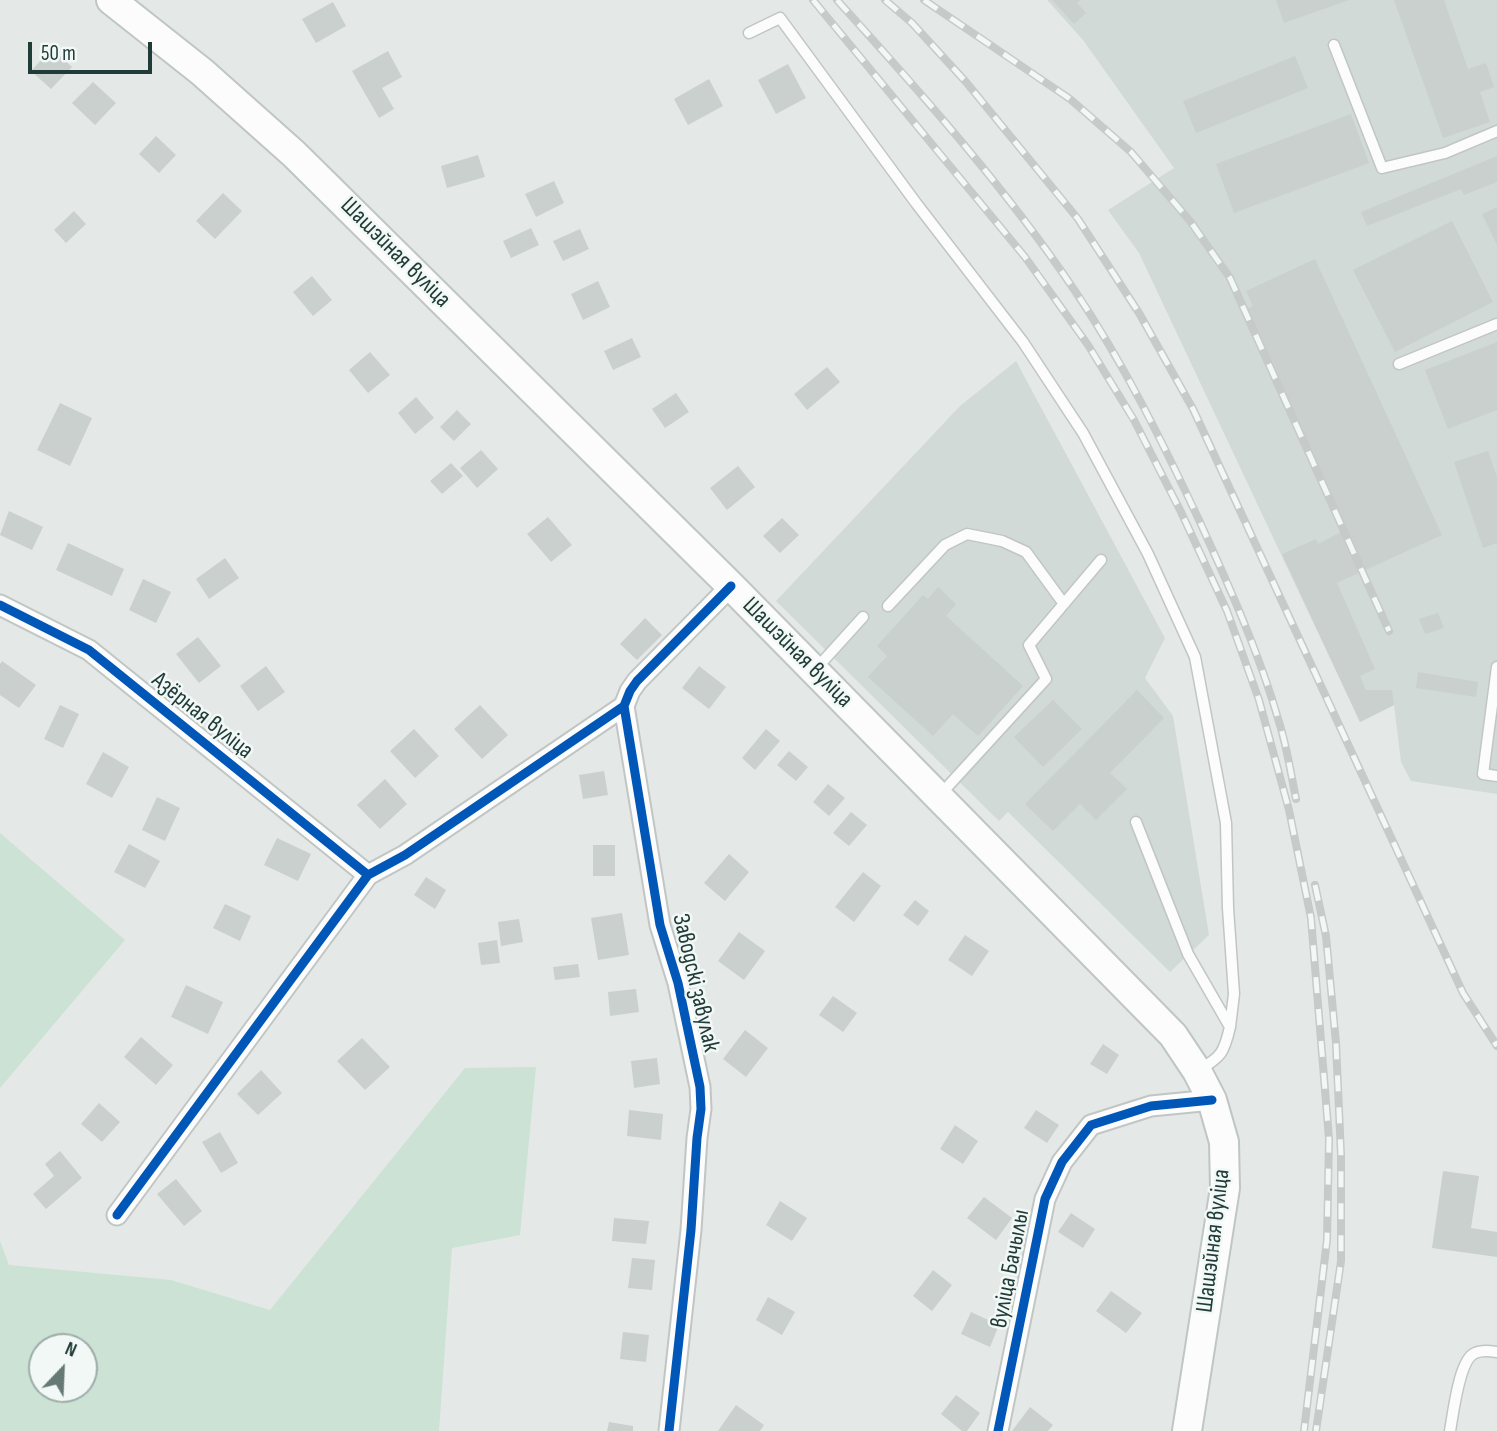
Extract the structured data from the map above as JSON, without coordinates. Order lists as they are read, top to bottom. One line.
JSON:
{"streets":{"main road":["Шашэйная вуліца"],"street":["Азёрная вуліца","Заводскі завулак","вуліца Бачылы"]},"crossings":[["Шашэйная вуліца","вуліца Бачылы"]],"scale_bar":"50 m","north":"top right"}
